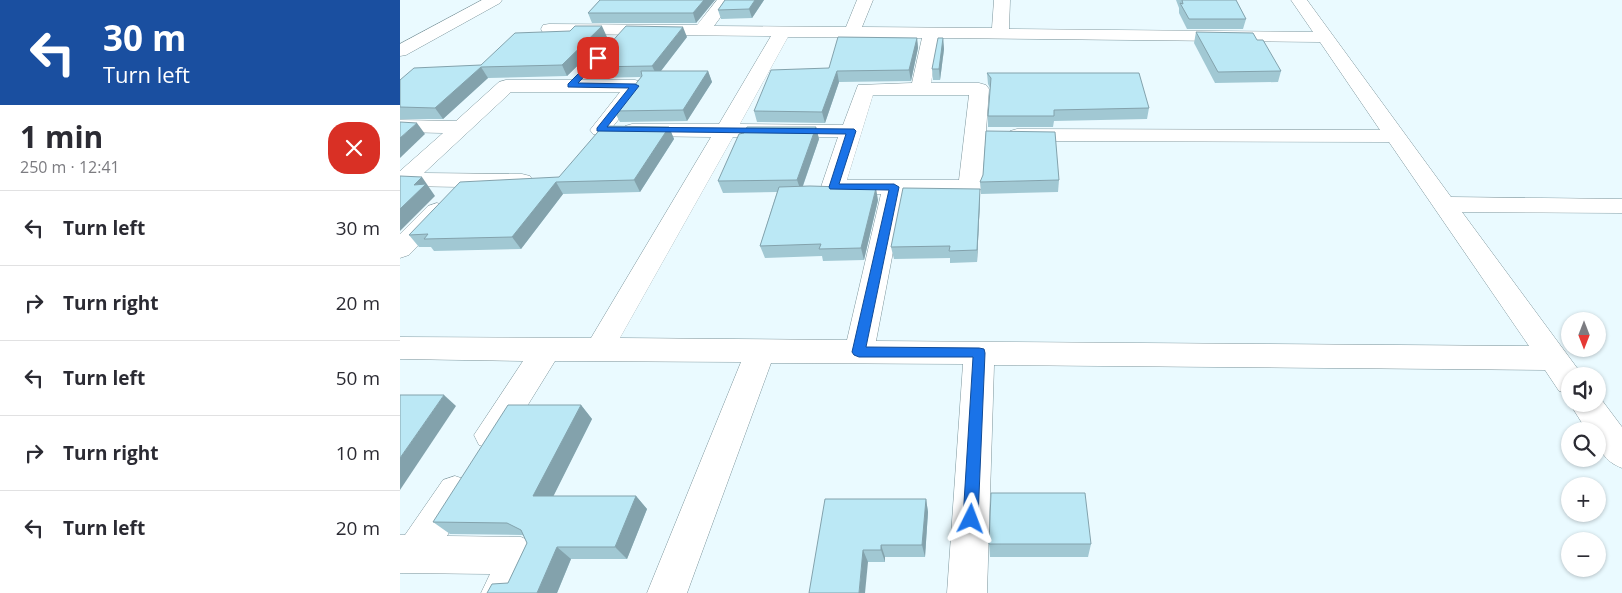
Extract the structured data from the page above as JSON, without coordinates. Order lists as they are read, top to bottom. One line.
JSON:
{"north":"bottom","page":{"turn":["30 m","Turn left"],"heading":["1 min","250 m · 12:41"],"list":[{"name":"Turn left","value":"30 m"},{"name":"Turn right","value":"20 m"},{"name":"Turn left","value":"50 m"},{"name":"Turn right","value":"10 m"},{"name":"Turn left","value":"20 m"}],"map_buttons":["+","−"]}}
